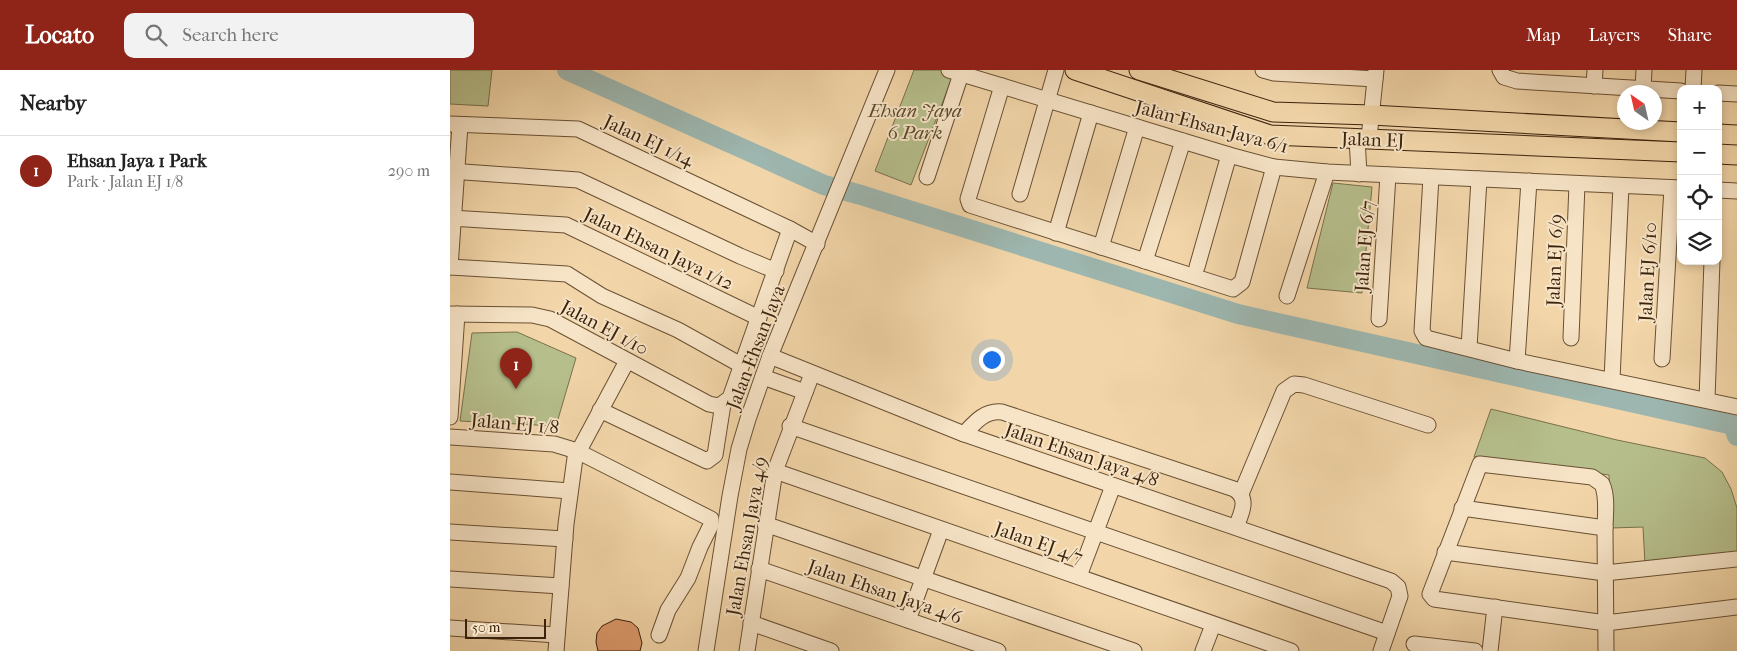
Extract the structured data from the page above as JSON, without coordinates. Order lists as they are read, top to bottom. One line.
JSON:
{"streets":{"main road":["Jalan EJ"],"street":["Jalan Ehsan Jaya 6/1","Jalan EJ 1/14","Jalan EJ 6/7","Jalan Ehsan Jaya 1/12","Jalan EJ 6/9","Jalan EJ 6/10","Jalan EJ 1/10","Jalan Ehsan Jaya","Jalan EJ 1/8","Jalan Ehsan Jaya 4/8","Jalan Ehsan Jaya 4/9","Jalan EJ 4/7","Jalan Ehsan Jaya 4/6"]},"crossings":[["Jalan Ehsan Jaya 6/1","Jalan EJ 6/7"],["Jalan Ehsan Jaya 6/1","Jalan EJ 6/9"],["Jalan Ehsan Jaya 6/1","Jalan EJ 6/10"],["Jalan EJ 1/14","Jalan Ehsan Jaya"],["Jalan Ehsan Jaya","Jalan Ehsan Jaya 4/8"],["Jalan Ehsan Jaya 4/8","Jalan Ehsan Jaya 4/9"],["Jalan Ehsan Jaya 4/9","Jalan EJ 4/7"],["Jalan Ehsan Jaya 4/9","Jalan Ehsan Jaya 4/6"]],"parks":["Ehsan Jaya 6 Park"],"scale_bar":"50 m","north":"top left","page":{"header":"Locato","search":"Search here","nav":["Map","Layers","Share"],"heading":"Nearby","map_buttons":["+","−"],"list":[{"mark":"1","name":"Ehsan Jaya 1 Park","note":"Park · Jalan EJ 1/8","value":"290 m"}],"pins":"1","scale":"50 m"}}
